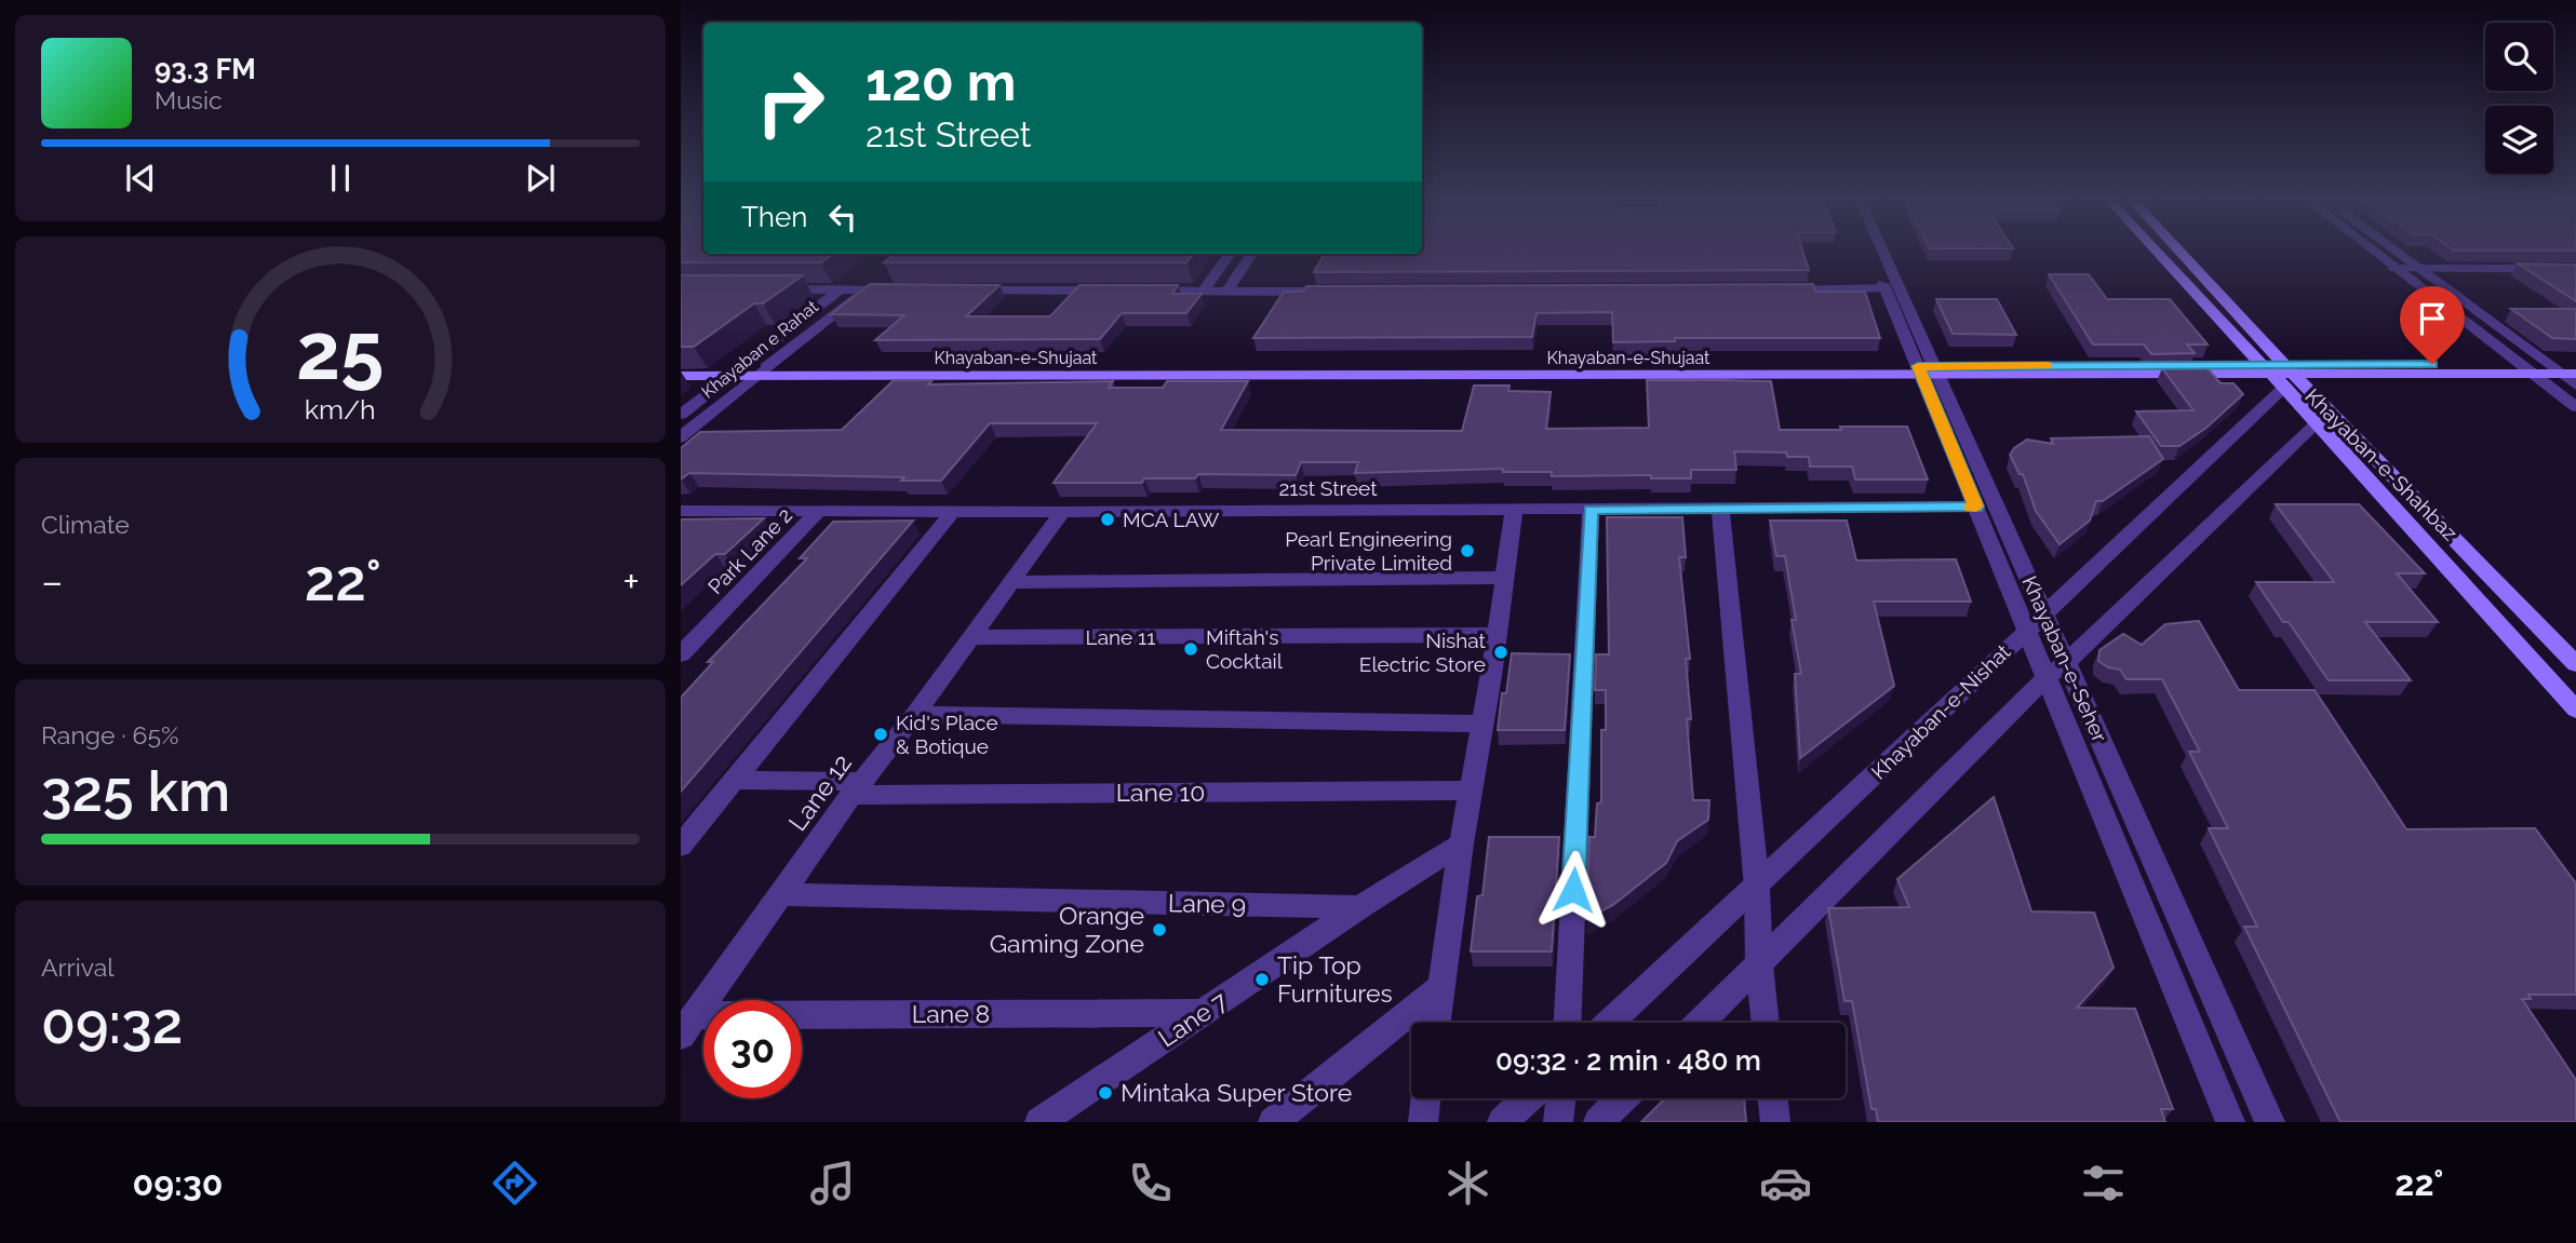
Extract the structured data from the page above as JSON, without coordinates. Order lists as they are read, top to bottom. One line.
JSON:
{"streets":{"main road":["Khayaban-e-Shujaat","Khayaban-e-Shahbaz"],"street":["Khayaban e Rahat","21st Street","Park Lane 2","Lane 11","Khayaban-e-Seher","Khayaban-e-Nishat","Lane 12","Lane 10","Lane 9","Lane 8","Lane 7"]},"crossings":[["Khayaban e Rahat","Khayaban-e-Shujaat"],["Khayaban-e-Shujaat","Khayaban-e-Shahbaz"],["Khayaban-e-Shujaat","Khayaban-e-Seher"],["Khayaban-e-Shujaat","Khayaban-e-Nishat"],["Khayaban-e-Shahbaz","Khayaban-e-Nishat"],["21st Street","Park Lane 2"],["21st Street","Khayaban-e-Seher"],["21st Street","Lane 12"],["Lane 11","Lane 12"],["Khayaban-e-Seher","Khayaban-e-Nishat"],["Lane 12","Lane 10"],["Lane 12","Lane 9"],["Lane 12","Lane 8"],["Lane 9","Lane 7"],["Lane 8","Lane 7"]],"places":["MCA LAW","Pearl Engineering Private Limited","Miftah's Cocktail","Nishat Electric Store","Kid's Place & Botique","Orange Gaming Zone","Tip Top Furnitures","Mintaka Super Store"],"page":{"turn":["120 m","21st Street"],"song":["93.3 FM","Music"],"then":"Then","tile":["Climate",["Range · 65%","325 km"],["Arrival","09:32"]],"heat":["−","22°","+"],"limit":"30","trip":"09:32 · 2 min · 480 m","tabs":["09:30","22°"],"gauge":["25","km/h"]}}
